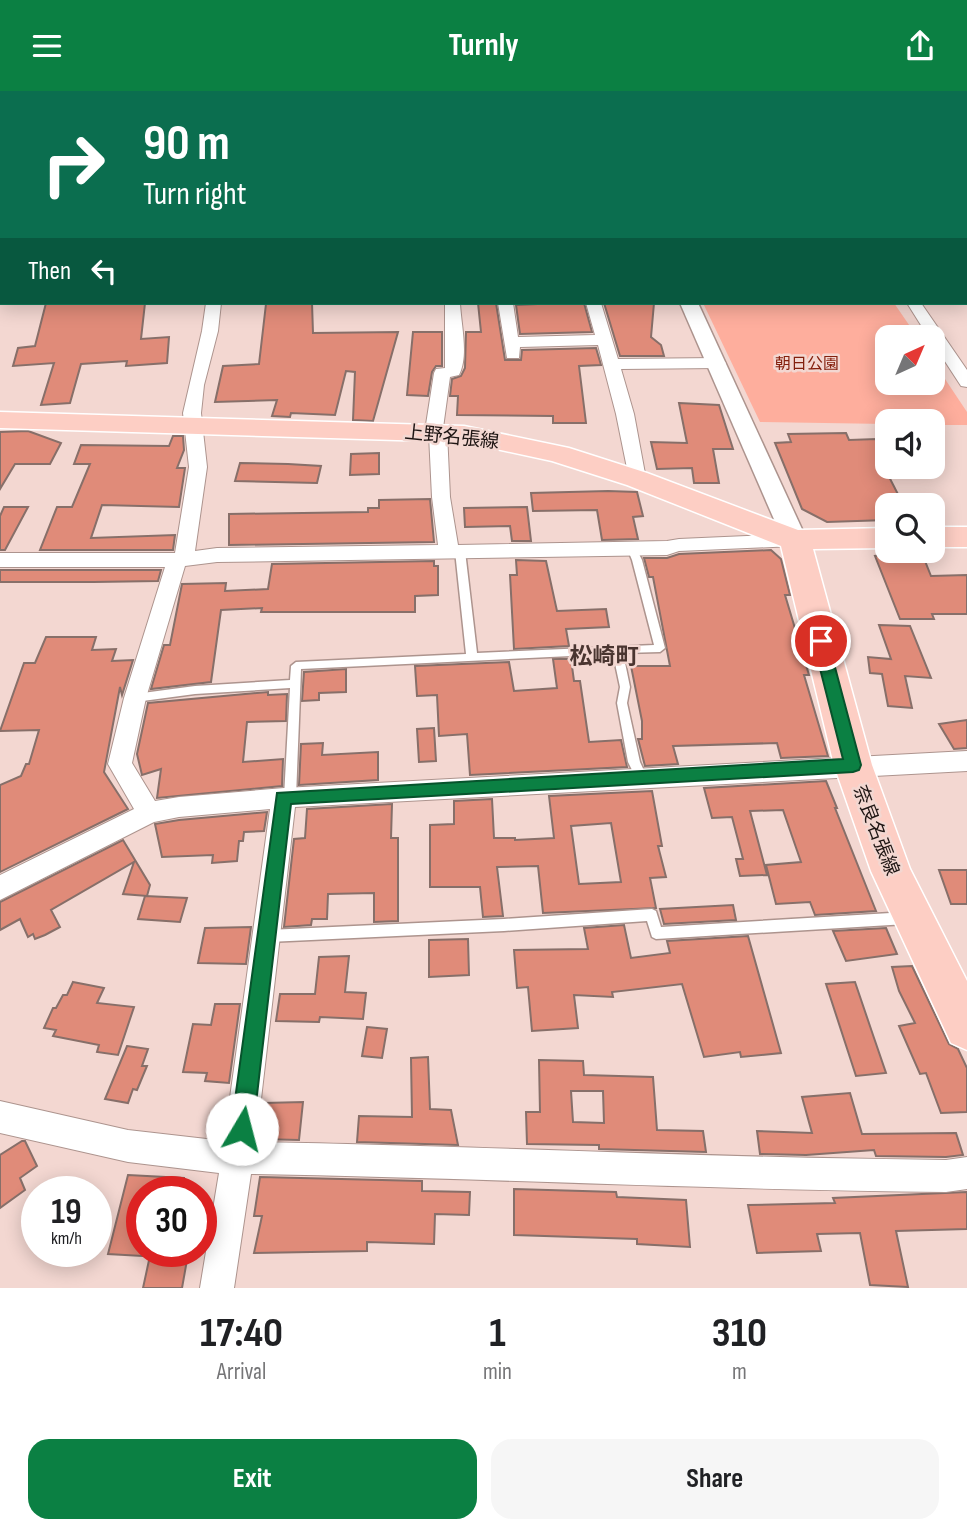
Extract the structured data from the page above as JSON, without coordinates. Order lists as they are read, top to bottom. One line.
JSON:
{"streets":{"main road":["上野名張線","奈良名張線"]},"crossings":[["上野名張線","奈良名張線"]],"districts":["松崎町"],"parks":["朝日公園"],"north":"top right","page":{"header":"Turnly","turn":["90 m","Turn right"],"then":"Then","speed":"19 km/h","limit":"30","eta":["17:40","Arrival","1","min","310","m"],"buttons":["Exit","Share"]}}
